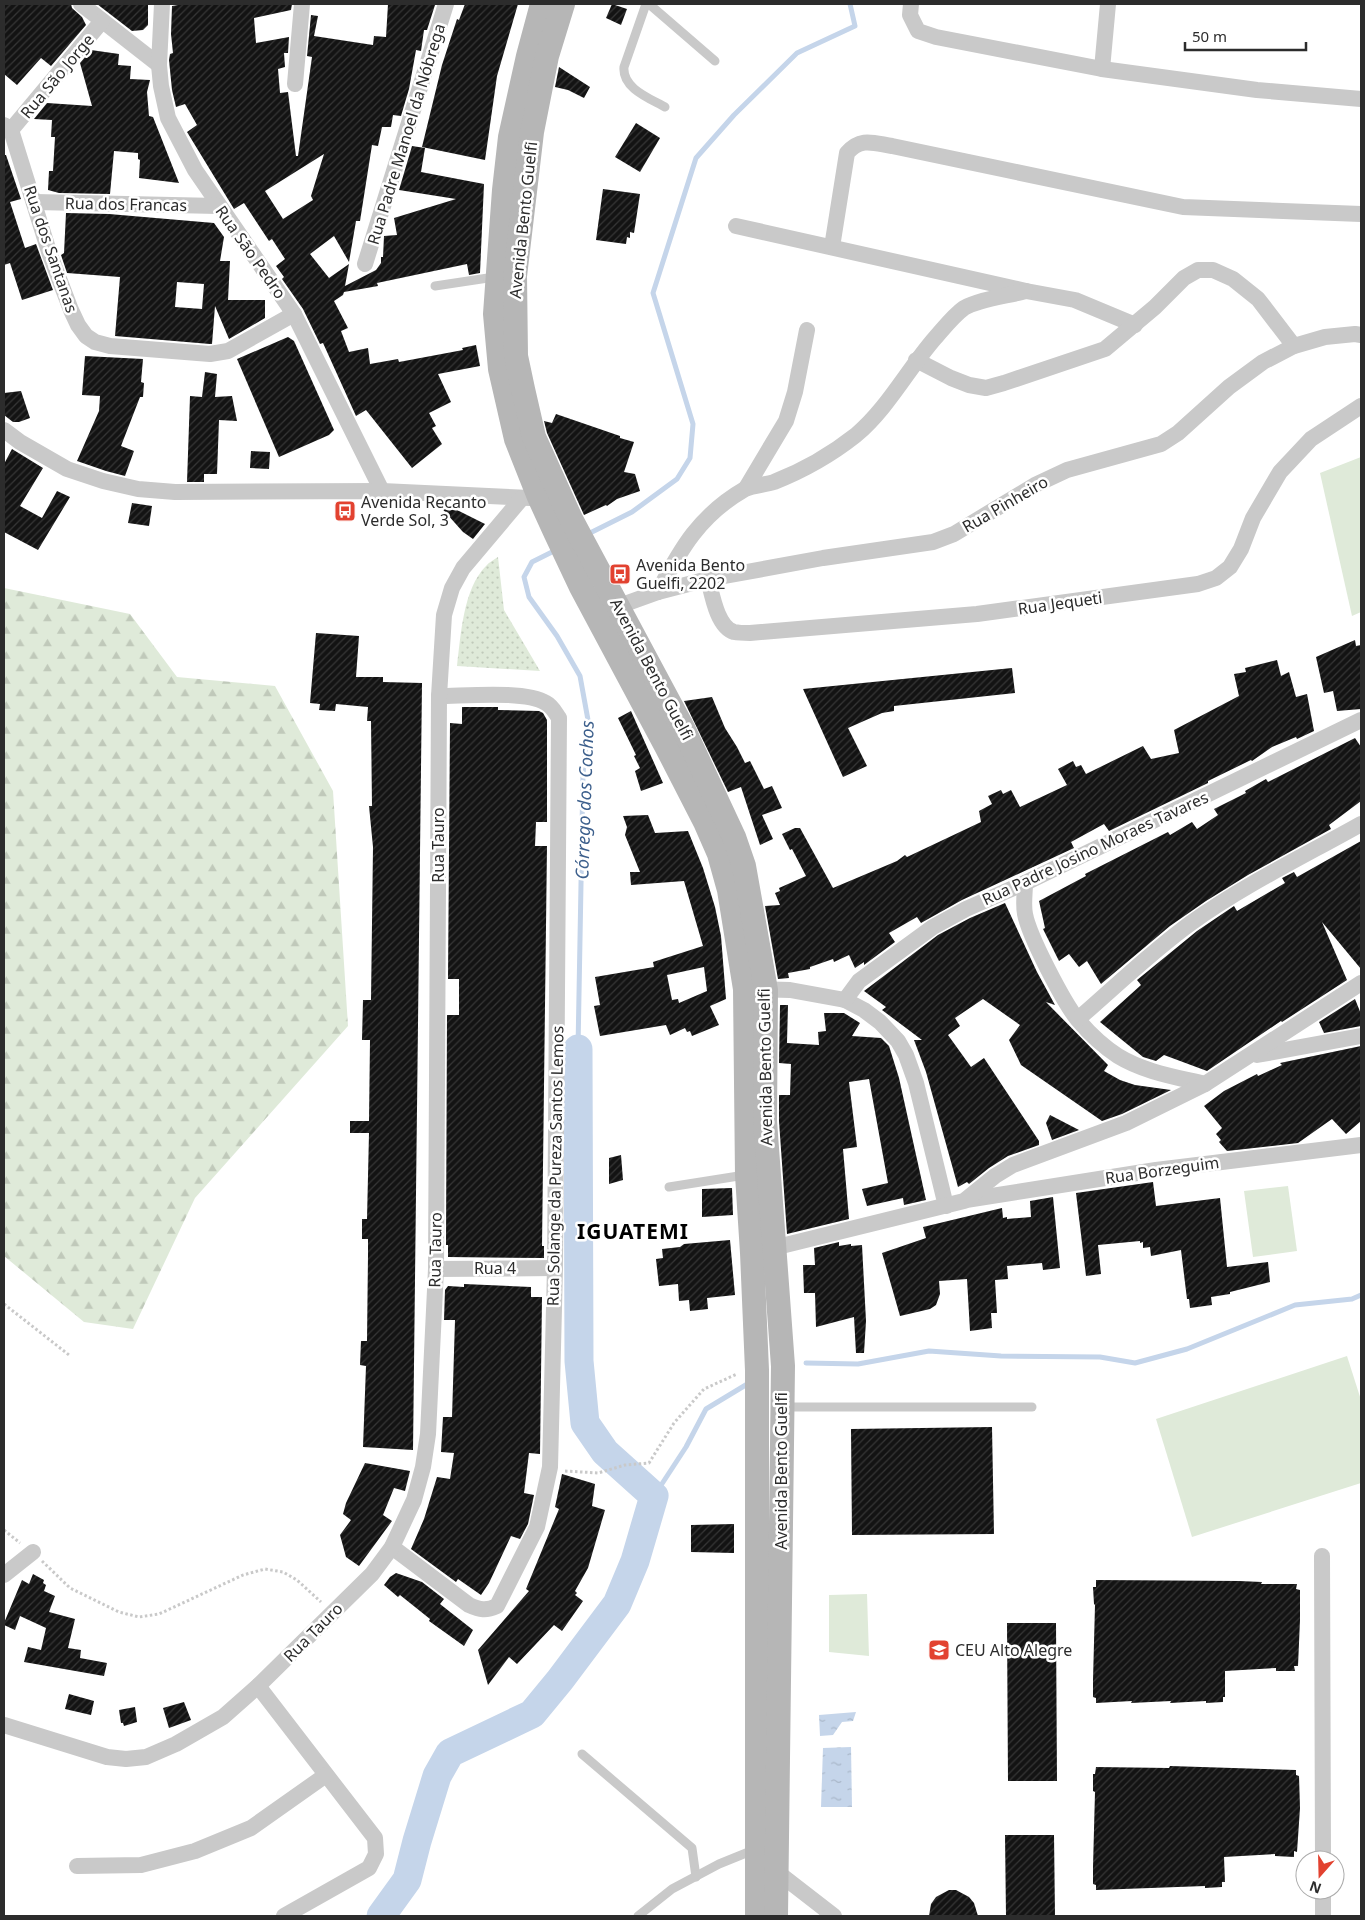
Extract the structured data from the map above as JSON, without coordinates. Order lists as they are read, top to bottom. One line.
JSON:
{"streets":{"main road":["Avenida Bento Guelfi"],"street":["Rua São Jorge","Rua Padre Manoel da Nóbrega","Rua dos Francas","Rua dos Santanas","Rua São Pedro","Rua Pinheiro","Rua Jequeti","Rua Tauro","Rua Padre Josino Moraes Tavares","Rua Solange da Pureza Santos Lemos","Rua Borzeguim","Rua 4"]},"crossings":[["Rua São Jorge","Rua dos Santanas"],["Rua dos Francas","Rua dos Santanas"],["Rua dos Francas","Rua São Pedro"],["Avenida Bento Guelfi","Rua Pinheiro"],["Avenida Bento Guelfi","Rua Tauro"],["Rua dos Santanas","Rua São Pedro"],["Rua Pinheiro","Rua Jequeti"],["Rua Tauro","Rua Solange da Pureza Santos Lemos"],["Rua Tauro","Rua 4"],["Rua Solange da Pureza Santos Lemos","Rua 4"]],"districts":["IGUATEMI"],"water":["Córrego dos Cochos"],"places":{"bus stop":["Avenida Recanto Verde Sol, 3","Avenida Bento Guelfi, 2202"],"school or university":["CEU Alto Alegre"]},"scale_bar":"50 m","north":"bottom"}
